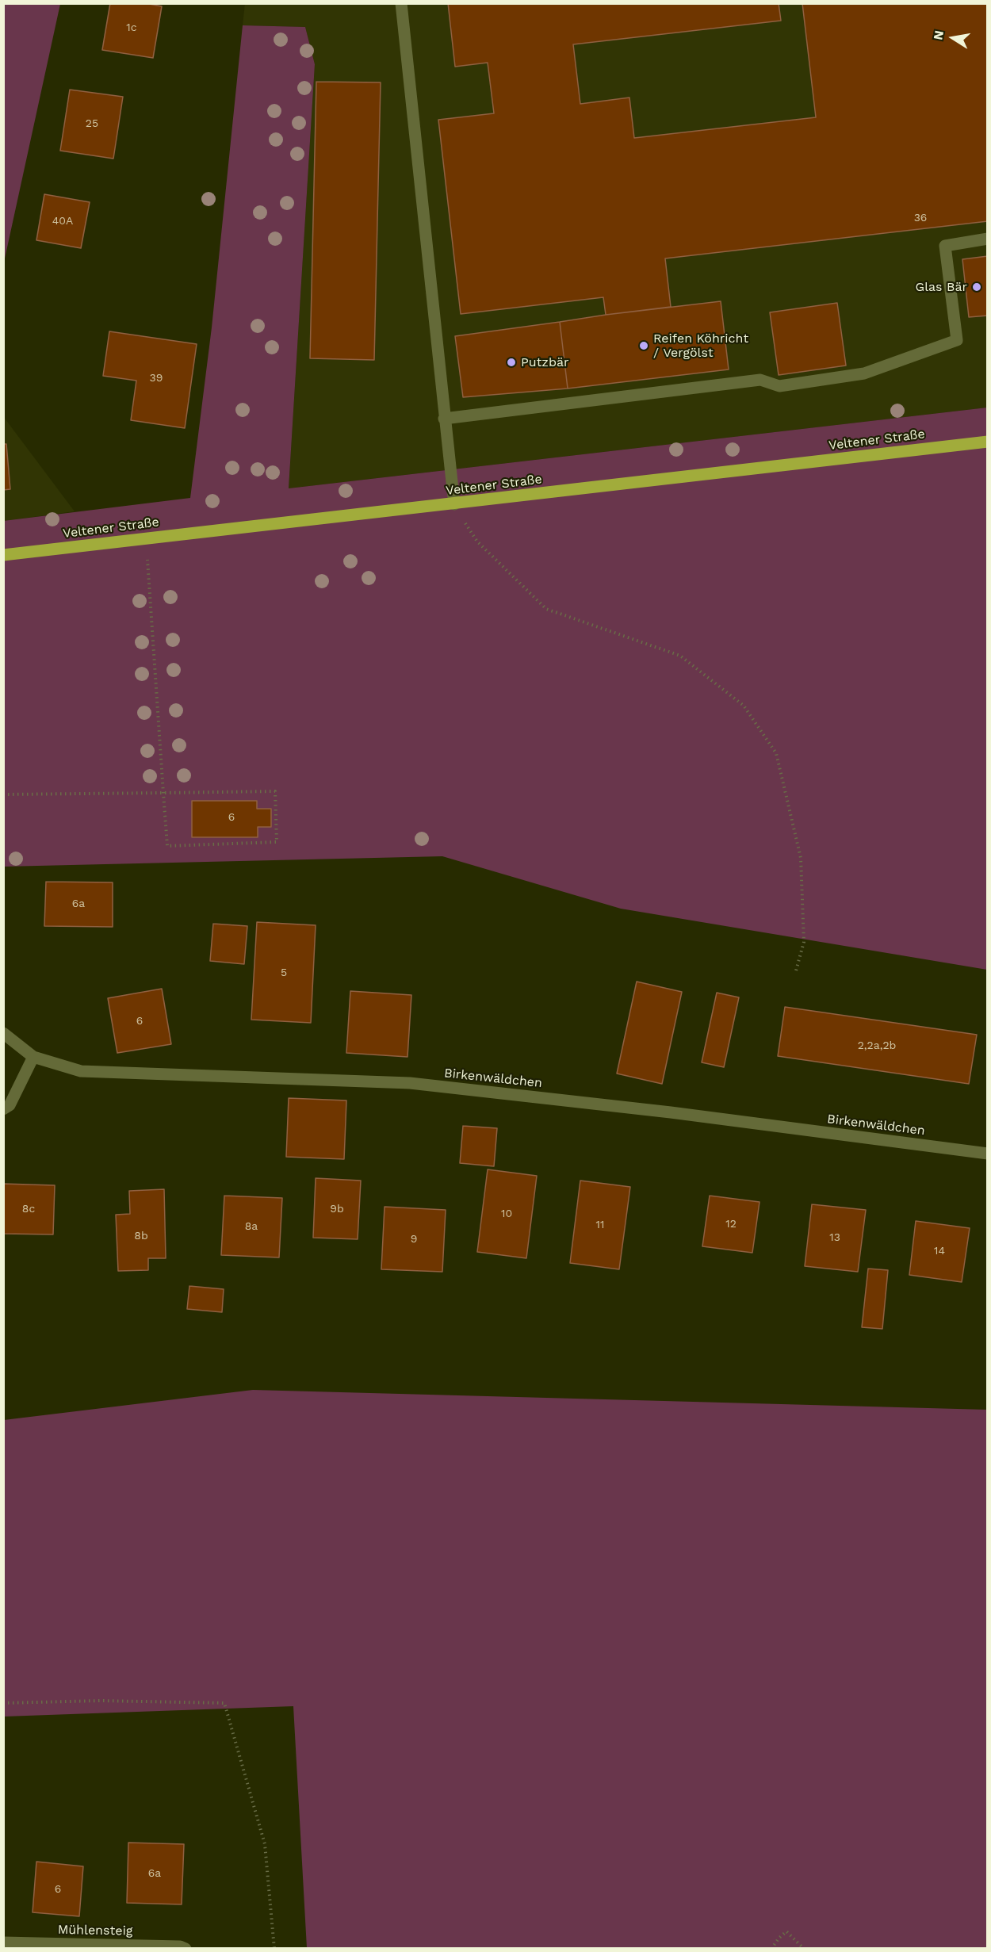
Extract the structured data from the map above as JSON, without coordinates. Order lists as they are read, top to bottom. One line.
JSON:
{"streets":{"main road":["Veltener Straße"],"street":["Birkenwäldchen","Mühlensteig"]},"places":["Glas Bär","Reifen Köhricht / Vergölst","Putzbär"],"house_numbers":["1c","25","36","40A","39","6","6a","5","6","2,2a,2b","8c","9b","10","12","11","8a","8b","13","9","14","6a","6"],"north":"left"}
